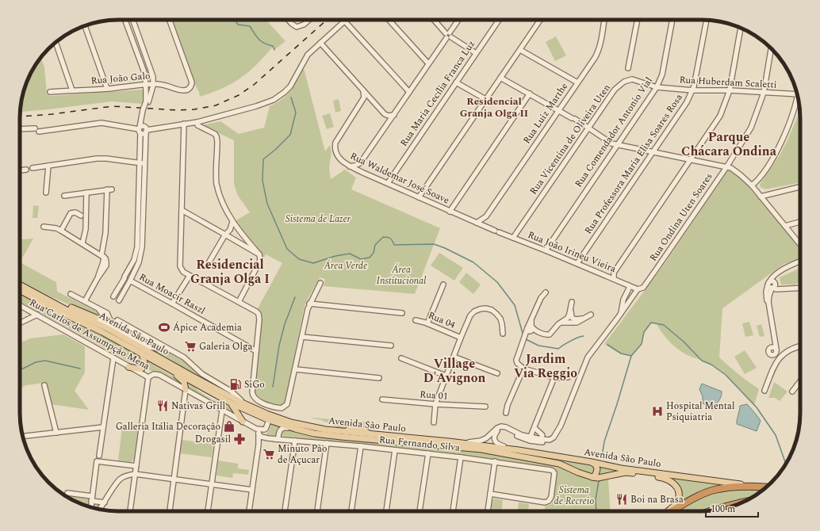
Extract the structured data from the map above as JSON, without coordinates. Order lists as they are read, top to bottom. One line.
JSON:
{"streets":{"main road":["Avenida São Paulo"],"street":["Rua João Galo","Rua Huberdam Scaletti","Rua Maria Cecília Franca Luz","Rua Luiz Marthe","Rua Comendador Antonio Vial","Rua Vicentina de Oliveira Uten","Rua Professora Maria Elisa Soares Rosa","Rua Waldemar José Soave","Rua Ondina Uten Soares","Rua João Irineu Vieira","Rua Moacir Raszl","Rua 04","Rua Carlos de Assumpção Mena","Rua 01","Rua Fernando Silva"]},"crossings":[["Rua Huberdam Scaletti","Rua Comendador Antonio Vial"],["Rua Huberdam Scaletti","Rua Vicentina de Oliveira Uten"],["Rua Huberdam Scaletti","Rua Professora Maria Elisa Soares Rosa"],["Rua Huberdam Scaletti","Rua Ondina Uten Soares"],["Rua Maria Cecília Franca Luz","Rua Waldemar José Soave"],["Rua Comendador Antonio Vial","Rua Vicentina de Oliveira Uten"],["Rua Comendador Antonio Vial","Rua João Irineu Vieira"],["Rua Vicentina de Oliveira Uten","Rua João Irineu Vieira"],["Rua Professora Maria Elisa Soares Rosa","Rua João Irineu Vieira"],["Rua Waldemar José Soave","Rua João Irineu Vieira"],["Rua Ondina Uten Soares","Rua João Irineu Vieira"],["Rua Carlos de Assumpção Mena","Rua Fernando Silva"]],"districts":["Residencial Granja Olga II","Parque Chácara Ondina","Residencial Granja Olga I","Jardim Via Reggio","Village D'Avignon"],"parks":["Sistema de Lazer","Área Verde","Área Institucional","Sistema de Recreio"],"places":{"sports":["Ápice Academia"],"supermarket":["Galeria Olga","Minuto Pão de Açucar"],"fuel station":["SiGo"],"restaurant":["Nativas Grill","Boi na Brasa"],"hospital":["Hospital Mental Psiquiatria"],"shop":["Galleria Itália Decoração"],"pharmacy":["Drogasil"]},"scale_bar":"100 m"}
